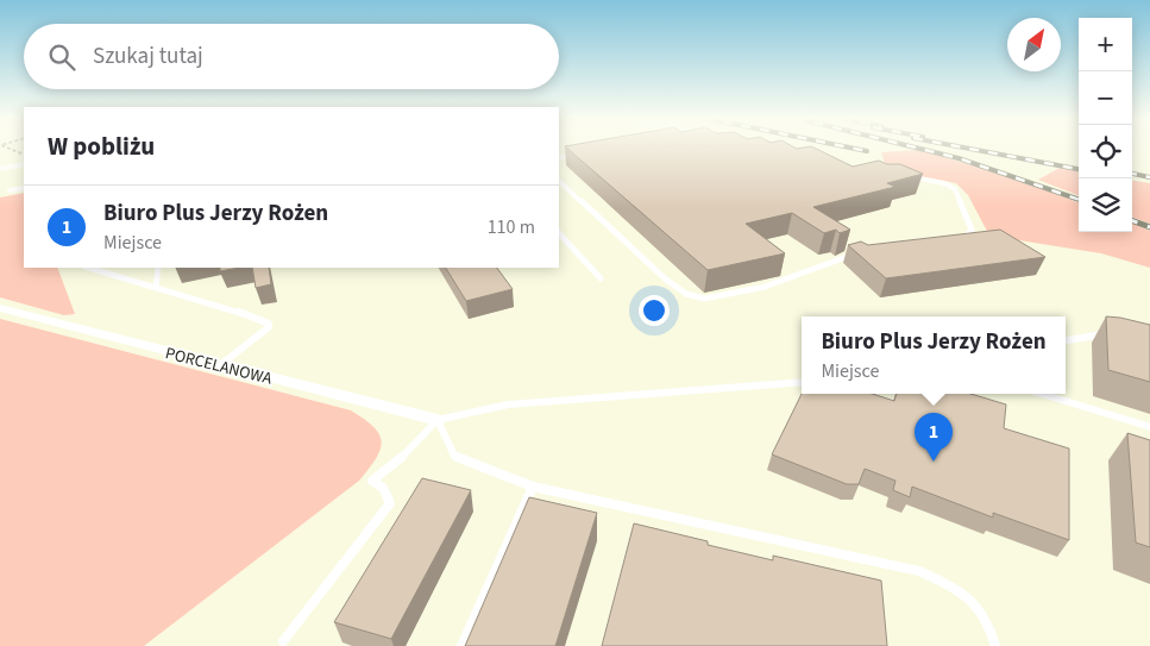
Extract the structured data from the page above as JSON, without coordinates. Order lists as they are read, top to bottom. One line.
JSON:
{"streets":{"street":["PORCELANOWA"]},"north":"top right","page":{"map_buttons":["+","−"],"search":"Szukaj tutaj","heading":"W pobliżu","list":[{"mark":"1","name":"Biuro Plus Jerzy Rożen","note":"Miejsce","value":"110 m"}],"popup":["Biuro Plus Jerzy Rożen","Miejsce"],"pins":"1"}}
